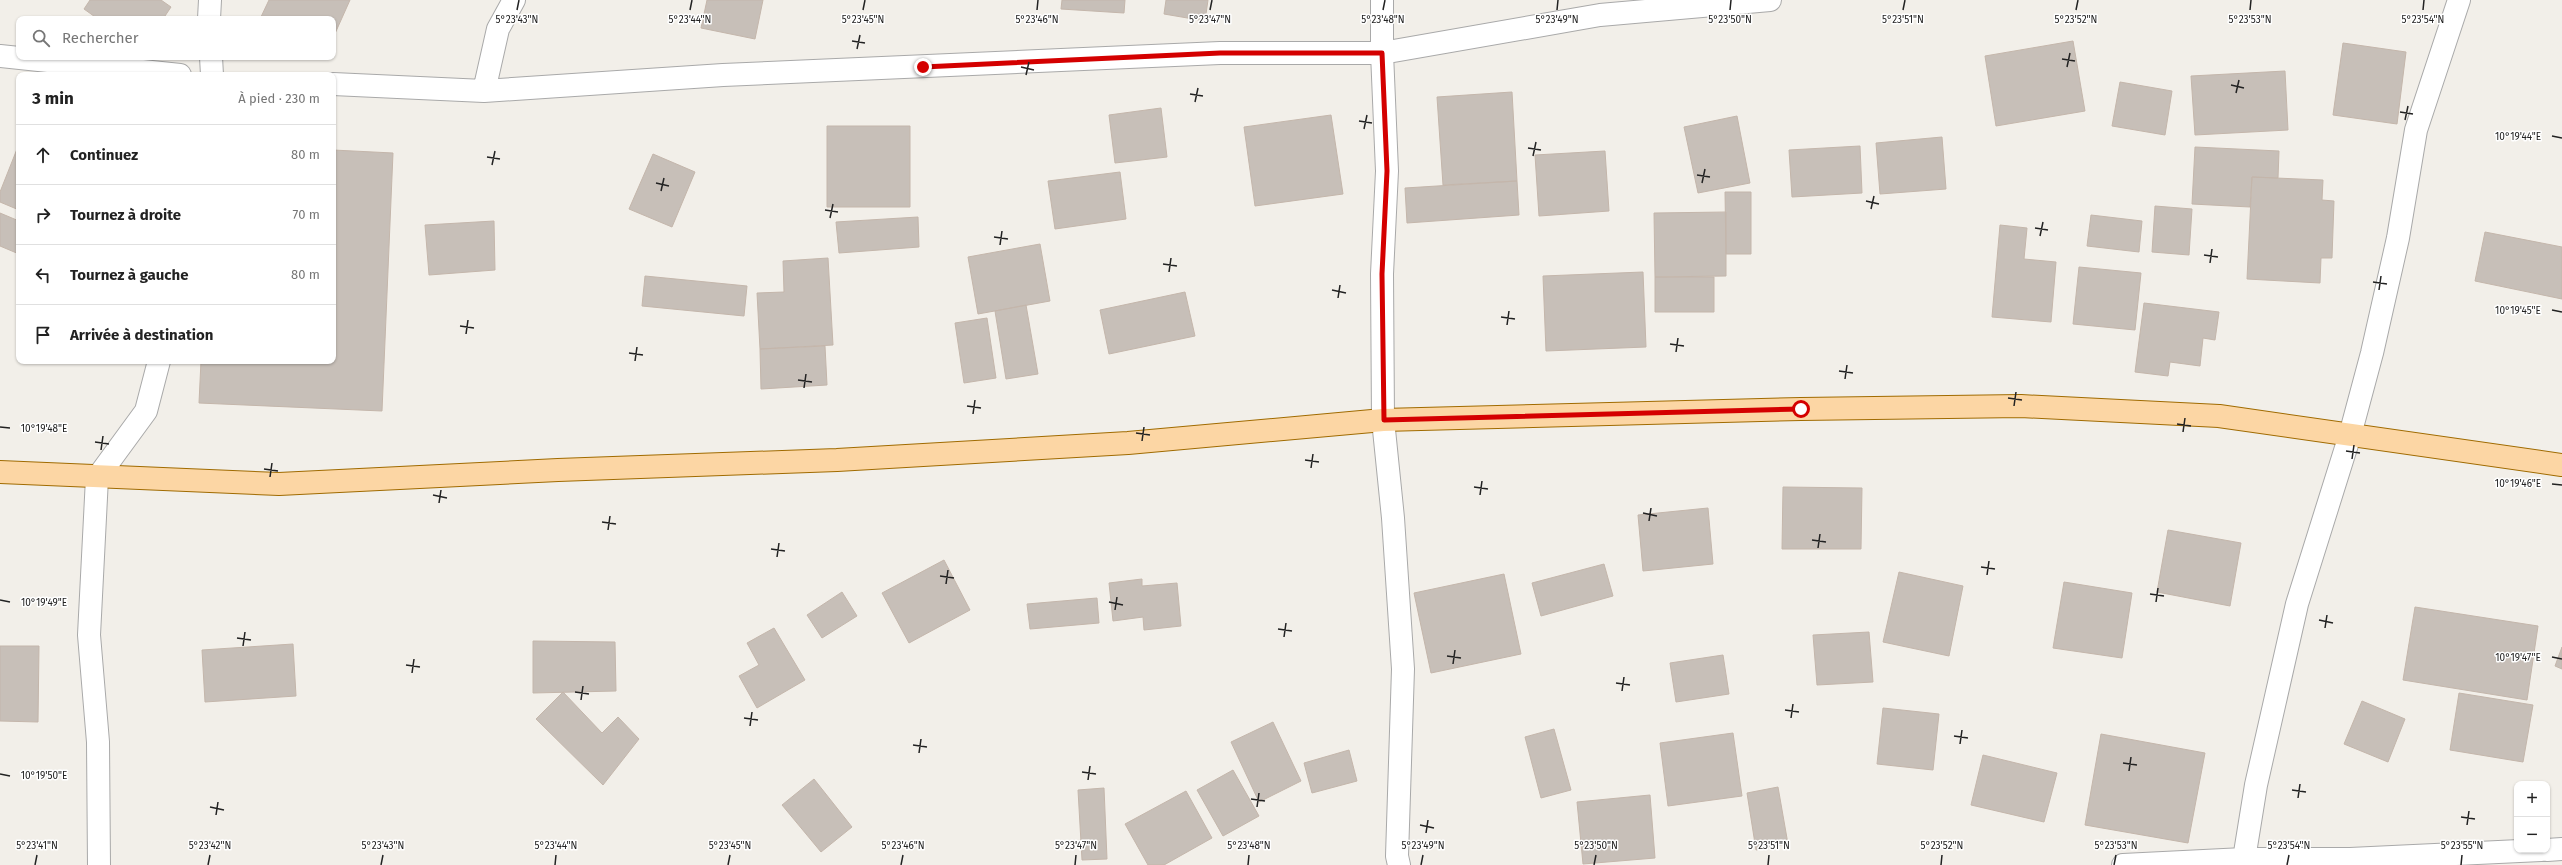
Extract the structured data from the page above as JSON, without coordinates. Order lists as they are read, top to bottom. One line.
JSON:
{"page":{"search":"Rechercher","heading":["3 min","À pied · 230 m"],"list":[["Continuez","80 m"],["Tournez à droite","70 m"],["Tournez à gauche","80 m"],"Arrivée à destination"],"map_buttons":["+","−"]},"coordinates":["5°23'43\"N","5°23'44\"N","5°23'45\"N","5°23'46\"N","5°23'47\"N","5°23'49\"N","5°23'50\"N","5°23'48\"N","5°23'51\"N","5°23'52\"N","5°23'53\"N","5°23'54\"N","10°19'44\"E","10°19'45\"E","10°19'48\"E","10°19'46\"E","10°19'49\"E","10°19'47\"E","10°19'50\"E","5°23'41\"N","5°23'42\"N","5°23'55\"N"]}
